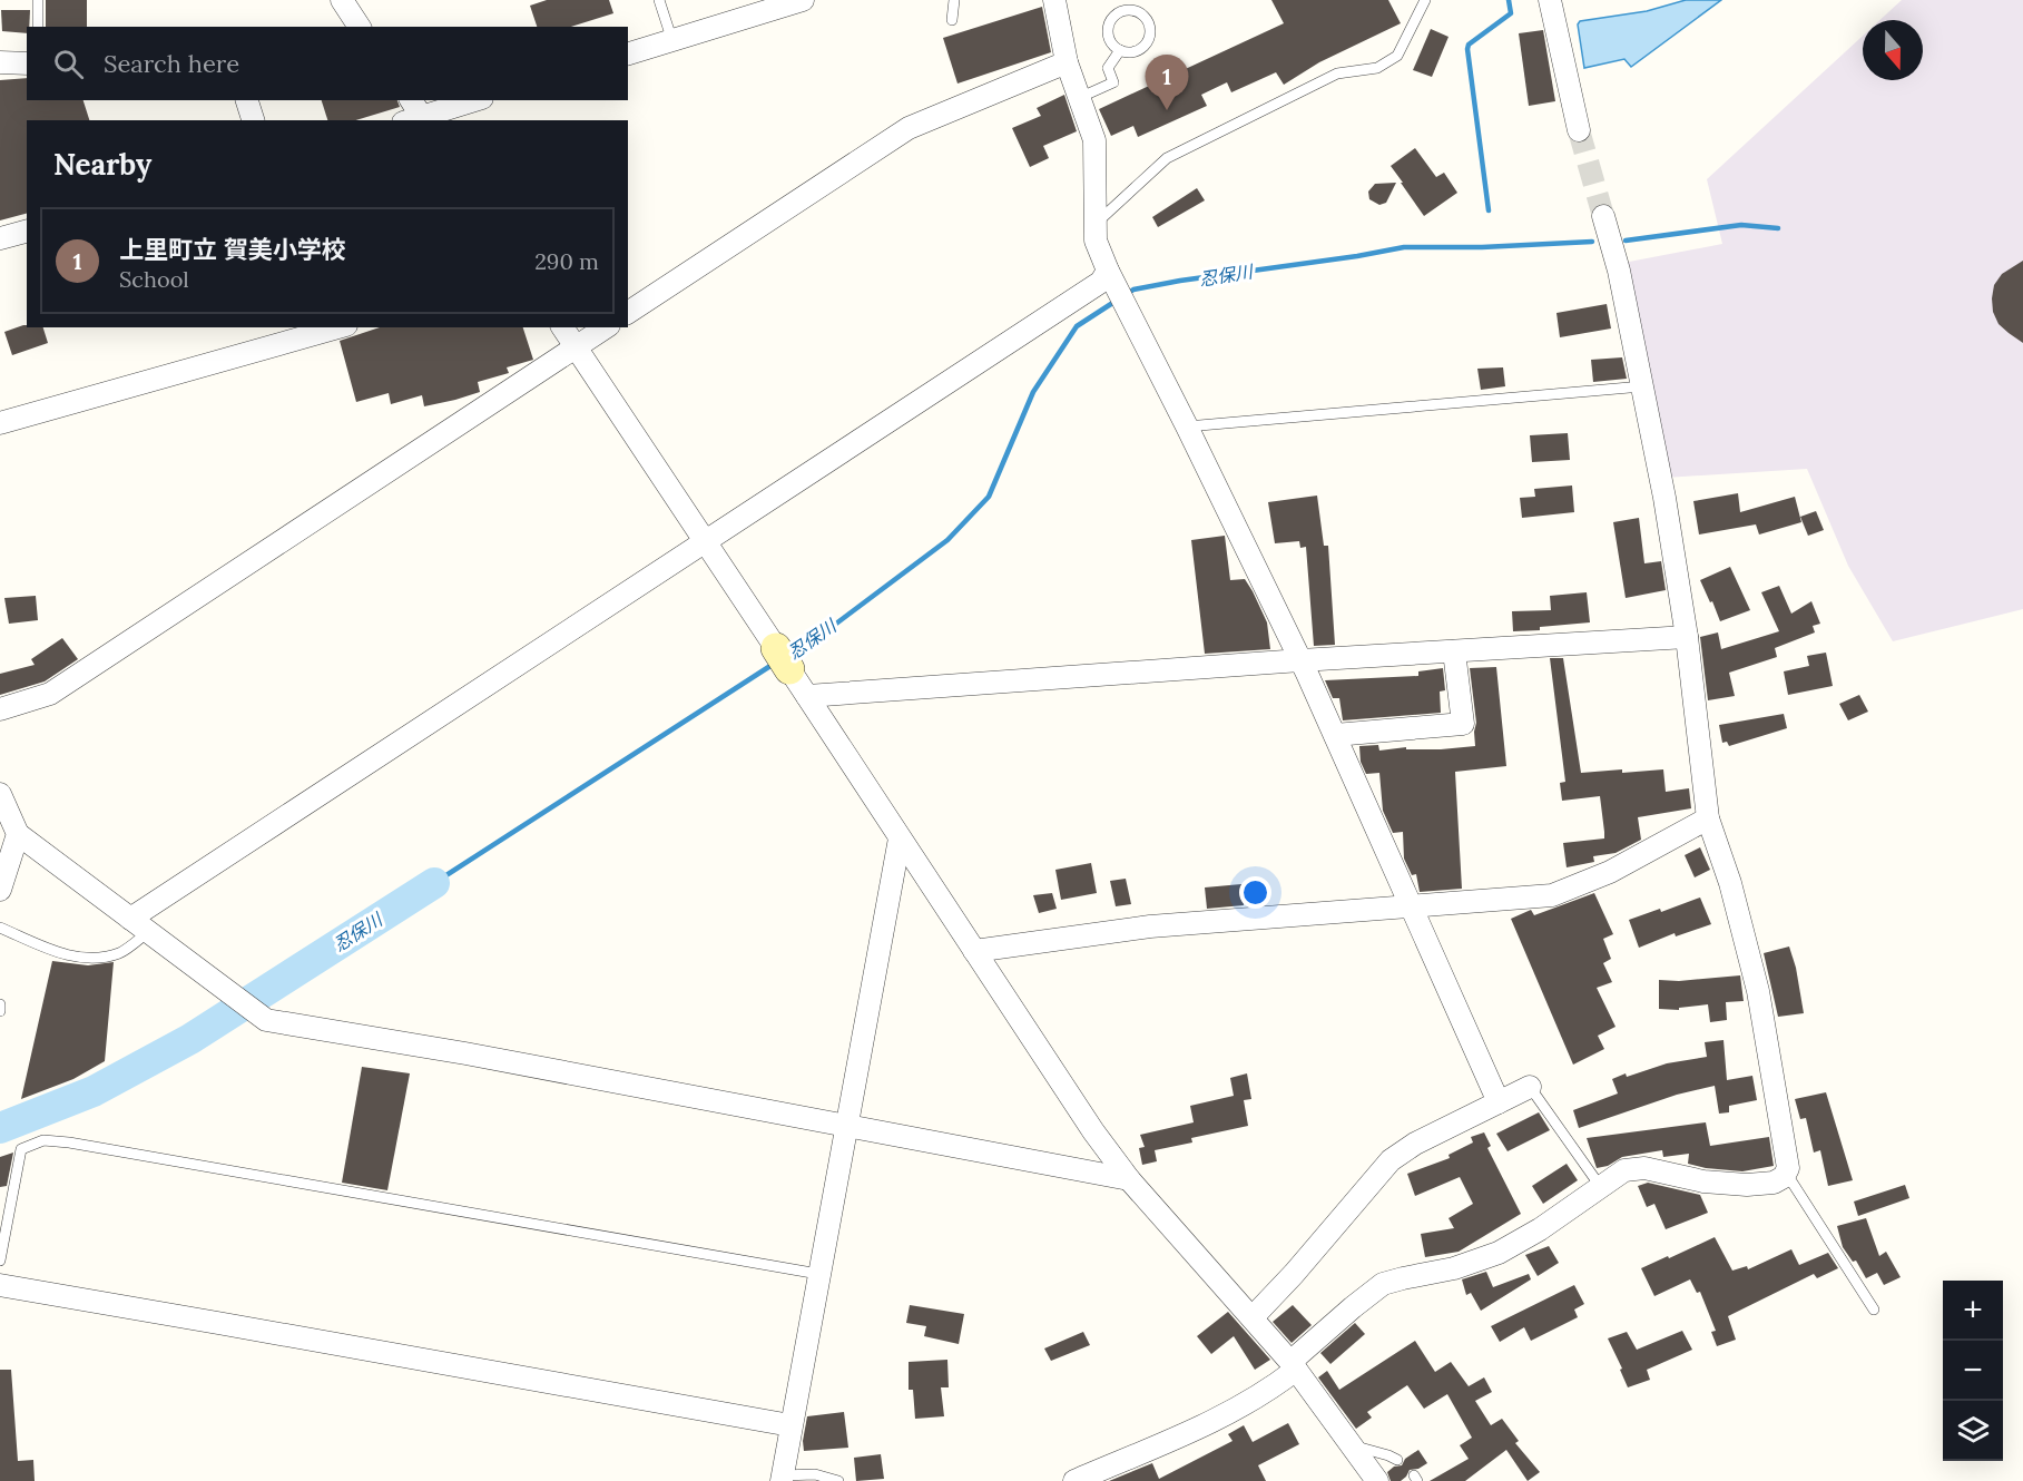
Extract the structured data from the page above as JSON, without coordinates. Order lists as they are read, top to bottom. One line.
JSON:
{"water":["忍保川"],"north":"bottom","page":{"search":"Search here","pins":"1","heading":"Nearby","list":[{"mark":"1","name":"上里町立 賀美小学校","note":"School","value":"290 m"}],"map_buttons":["+","−"]}}
